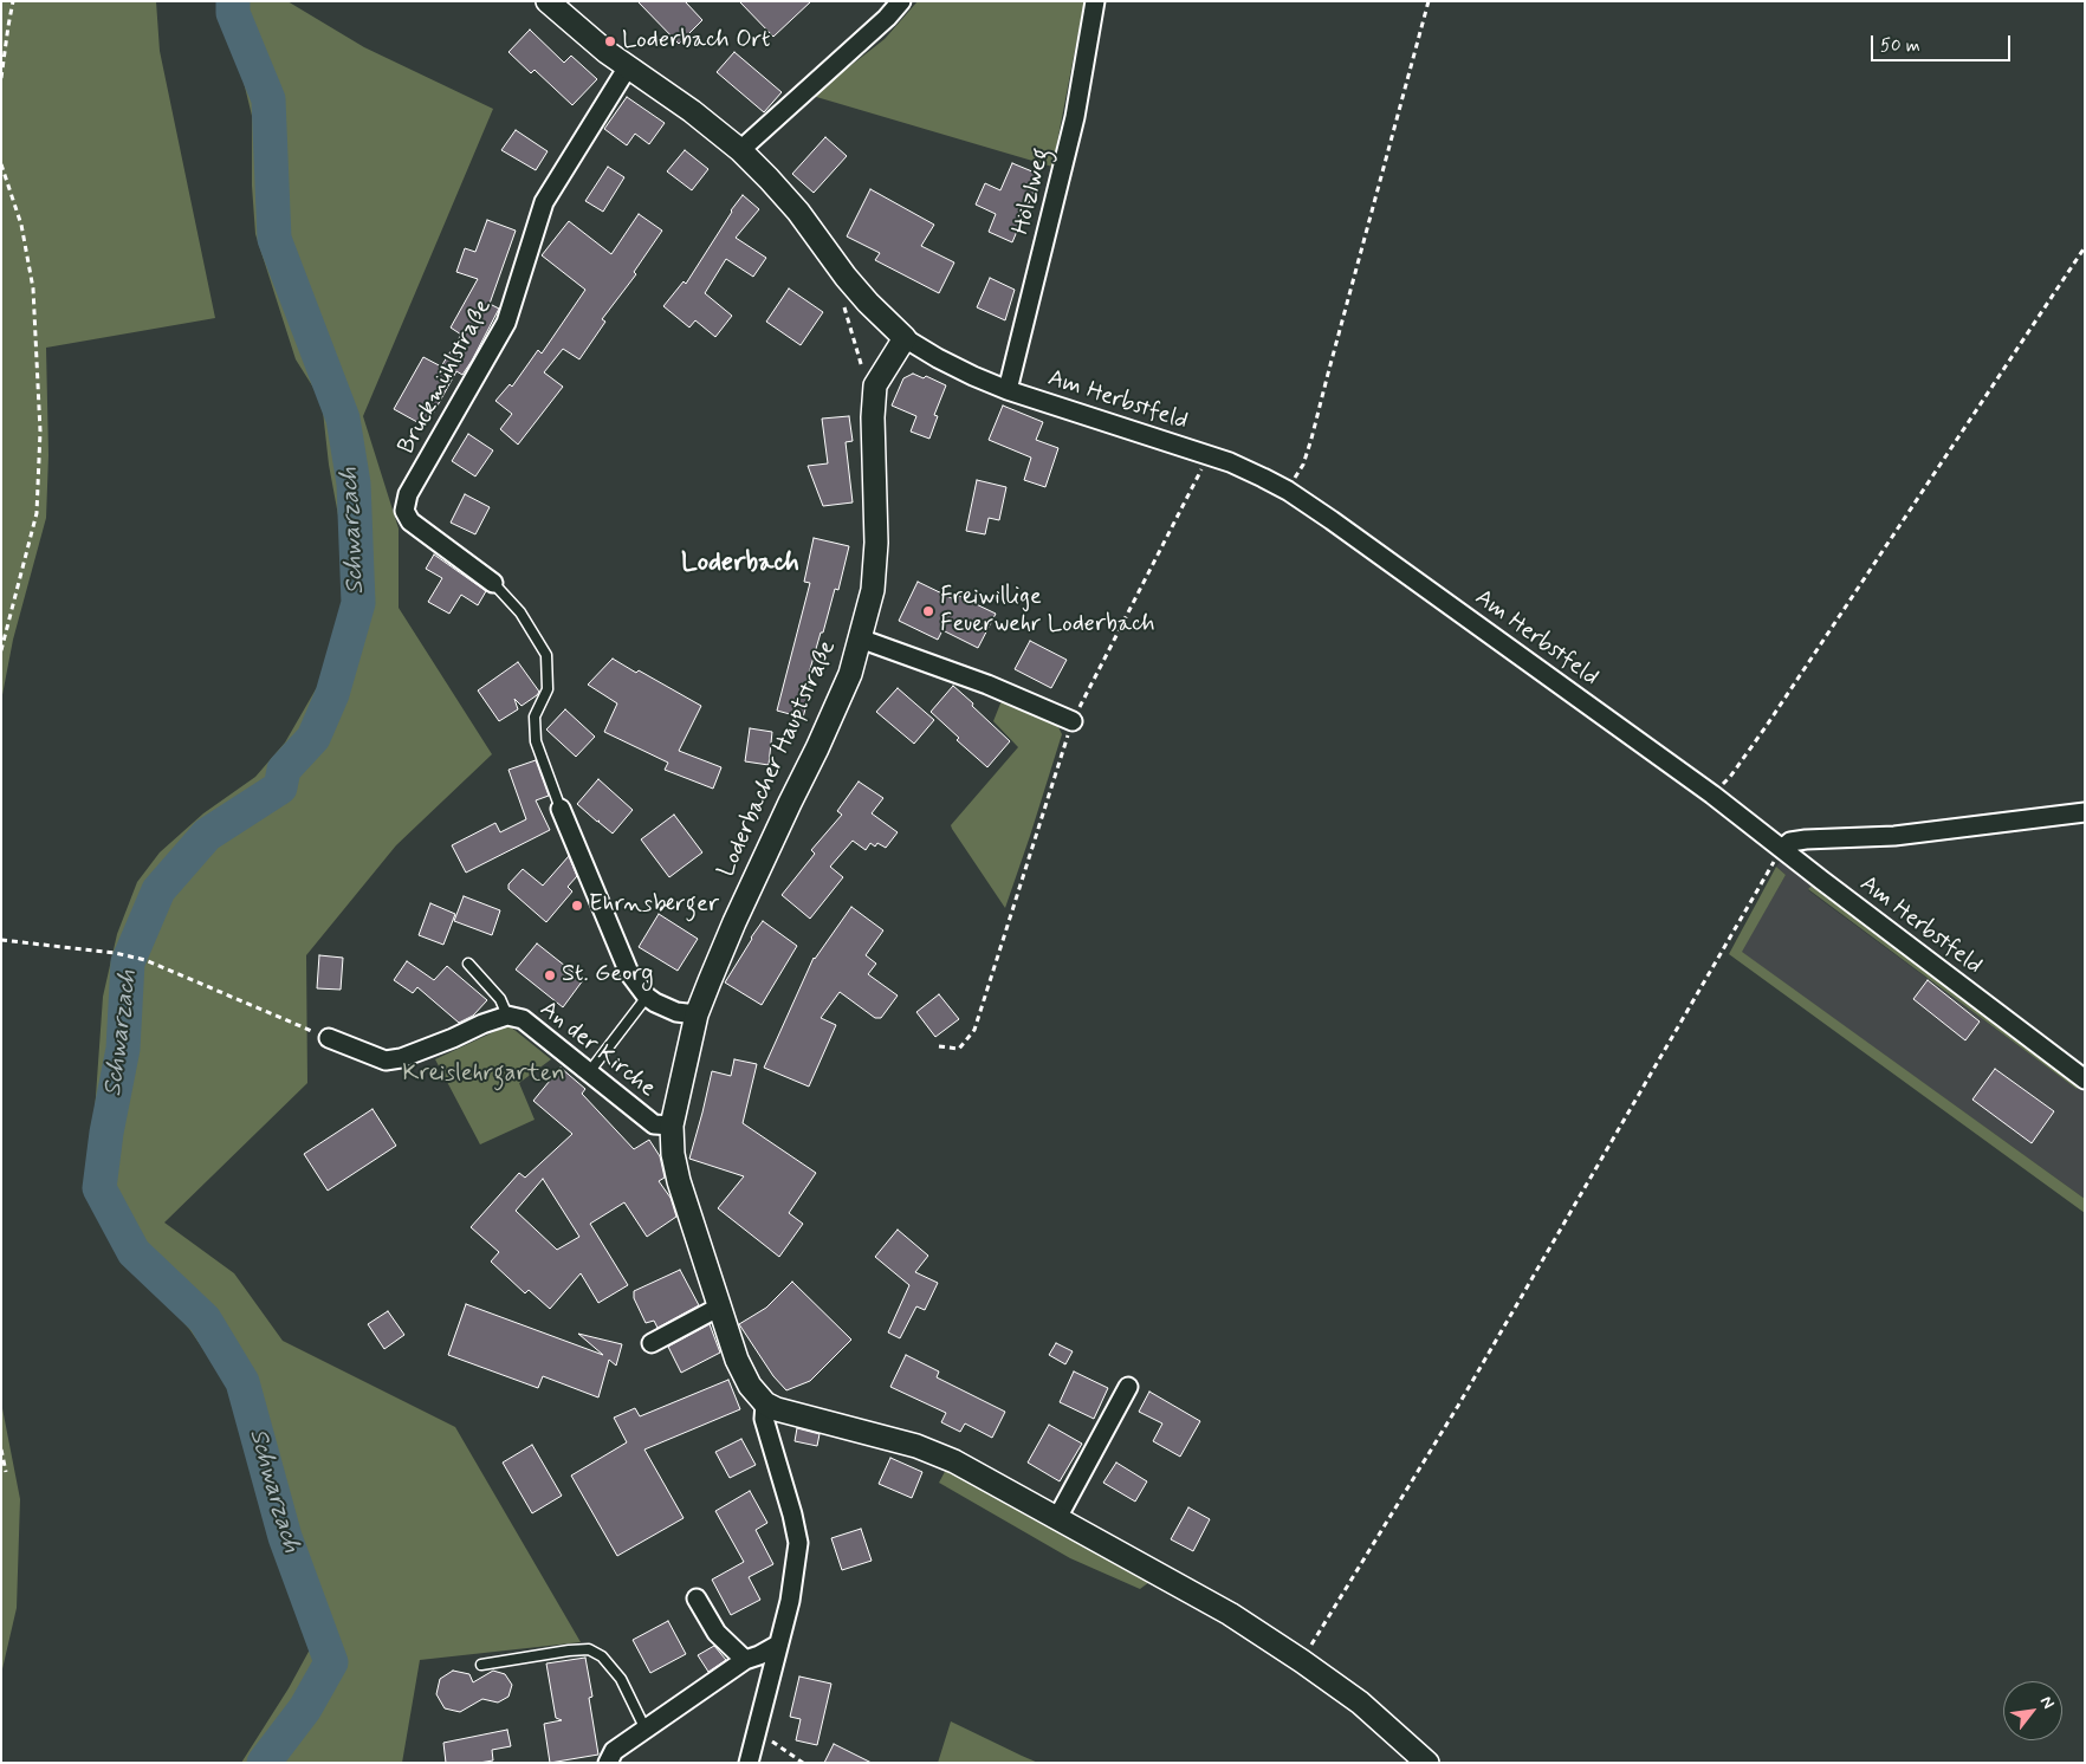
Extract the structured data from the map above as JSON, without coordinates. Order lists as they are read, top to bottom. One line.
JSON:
{"streets":{"street":["Hölzlweg","Bruckmühlstraße","Am Herbstfeld","Loderbacher Hauptstraße","An der Kirche"]},"crossings":[["Hölzlweg","Am Herbstfeld"],["Am Herbstfeld","Loderbacher Hauptstraße"],["Loderbacher Hauptstraße","An der Kirche"]],"districts":["Loderbach"],"water":["Schwarzach"],"parks":["Kreislehrgarten"],"places":["Loderbach Ort","Freiwillige Feuerwehr Loderbach","Ehrnsberger","St. Georg"],"scale_bar":"50 m","north":"top right"}
